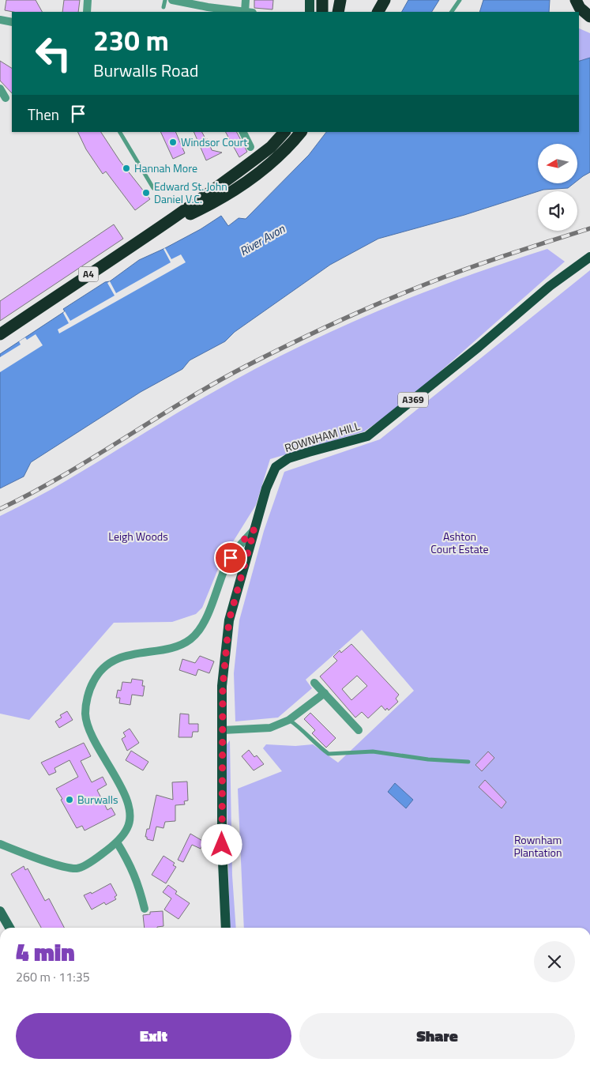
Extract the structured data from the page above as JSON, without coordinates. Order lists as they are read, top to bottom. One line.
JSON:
{"streets":{"highway":["A4"],"main road":["A369","ROWNHAM HILL"]},"water":["River Avon"],"parks":["Leigh Woods","Ashton Court Estate","Rownham Plantation"],"places":["Windsor Court","Hannah More","Edward St. John Daniel V.C.","Burwalls"],"north":"left","page":{"turn":["230 m","Burwalls Road"],"then":"Then","heading":["4 min","260 m · 11:35"],"buttons":["Exit","Share"]}}
